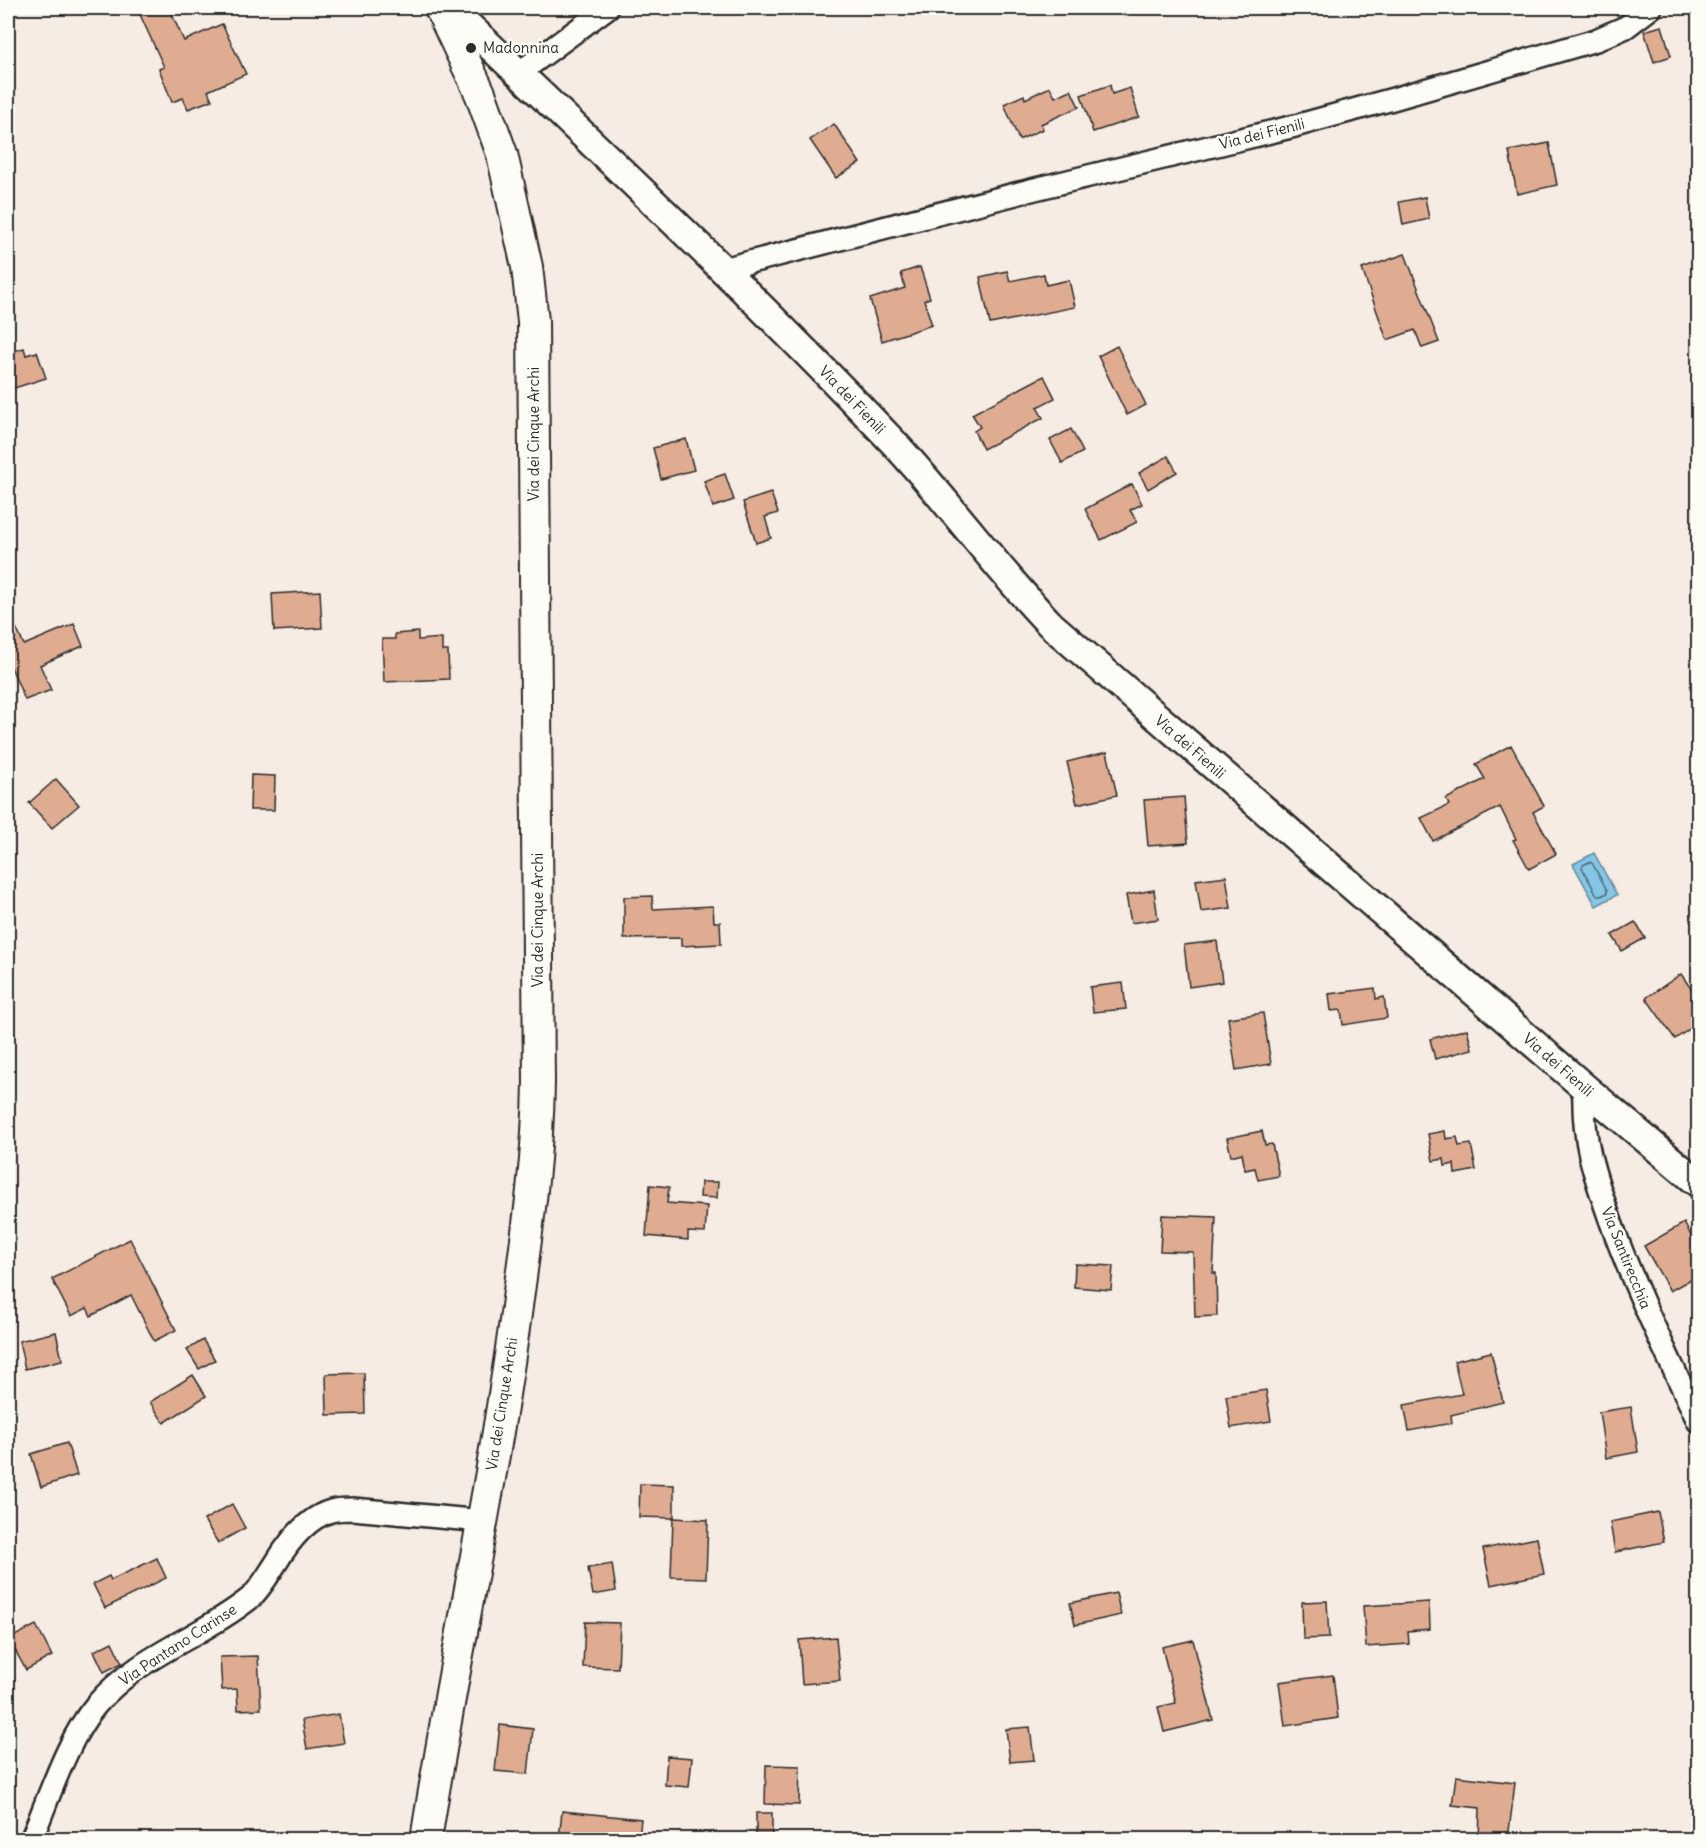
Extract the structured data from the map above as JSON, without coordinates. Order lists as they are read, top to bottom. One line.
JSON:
{"streets":{"main road":["Via dei Cinque Archi"],"street":["Via dei Fienili","Via Santirecchia","Via Pantano Carinse"]},"crossings":[["Via dei Fienili","Via Santirecchia"],["Via dei Cinque Archi","Via Pantano Carinse"]],"places":["Madonnina"]}
